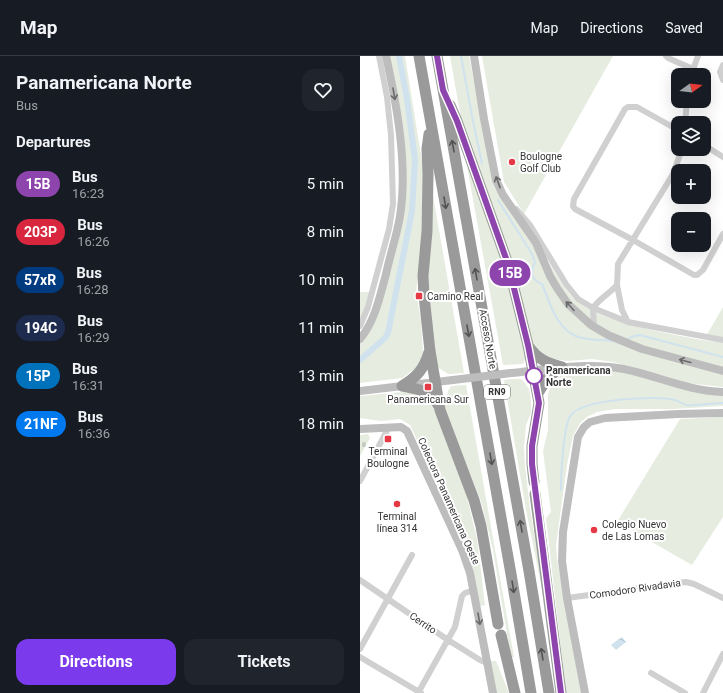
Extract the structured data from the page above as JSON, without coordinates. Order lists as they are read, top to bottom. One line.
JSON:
{"streets":{"highway":["Acceso Norte","RN9"],"street":["Colectora Panamericana Oeste","Comodoro Rivadavia","Cerrito"]},"crossings":[["Colectora Panamericana Oeste","Cerrito"]],"places":{"other":["Boulogne Golf Club","Panamericana Norte","Terminal línea 314","Colegio Nuevo de Las Lomas"],"transit":["Camino Real","Panamericana Sur","Terminal Boulogne"]},"lines":["bus line 15B"],"north":"right","page":{"header":"Map","nav":["Map","Directions","Saved"],"heading":[["Panamericana Norte","Bus"],"Departures"],"on_map":"15B","map_buttons":["+","−"],"list":[{"mark":"15B","name":"Bus","note":"16:23","value":"5 min"},{"mark":"203P","name":"Bus","note":"16:26","value":"8 min"},{"mark":"57xR","name":"Bus","note":"16:28","value":"10 min"},{"mark":"194C","name":"Bus","note":"16:29","value":"11 min"},{"mark":"15P","name":"Bus","note":"16:31","value":"13 min"},{"mark":"21NF","name":"Bus","note":"16:36","value":"18 min"}],"buttons":["Directions","Tickets"]}}
